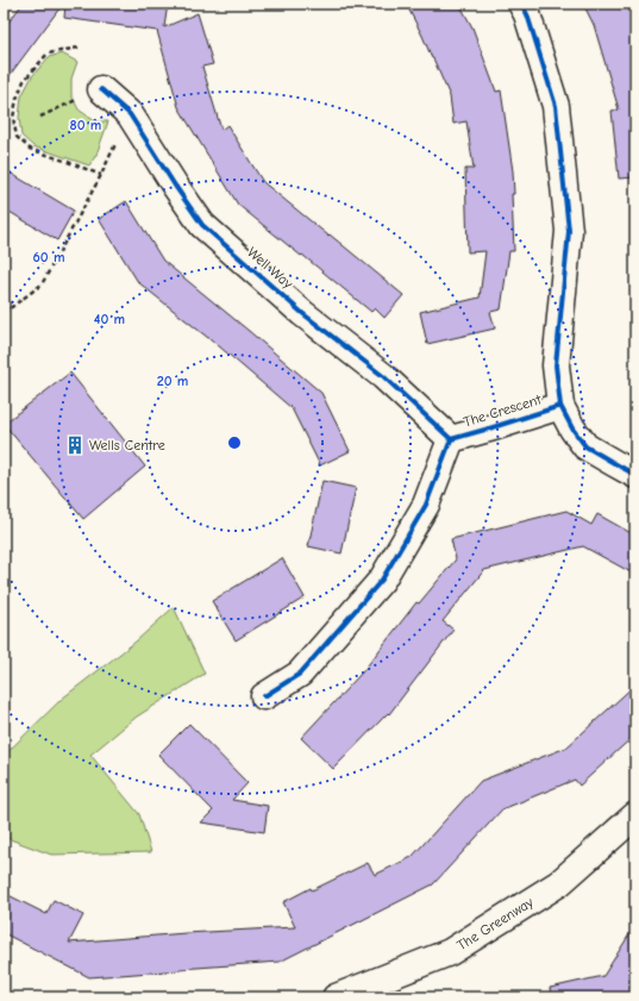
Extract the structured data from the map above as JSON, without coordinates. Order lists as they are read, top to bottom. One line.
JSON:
{"streets":{"street":["Well Way","The Crescent","The Greenway"]},"crossings":[["Well Way","The Crescent"]],"places":{"building":["Wells Centre"]},"rings":["80 m","60 m","40 m","20 m"]}
